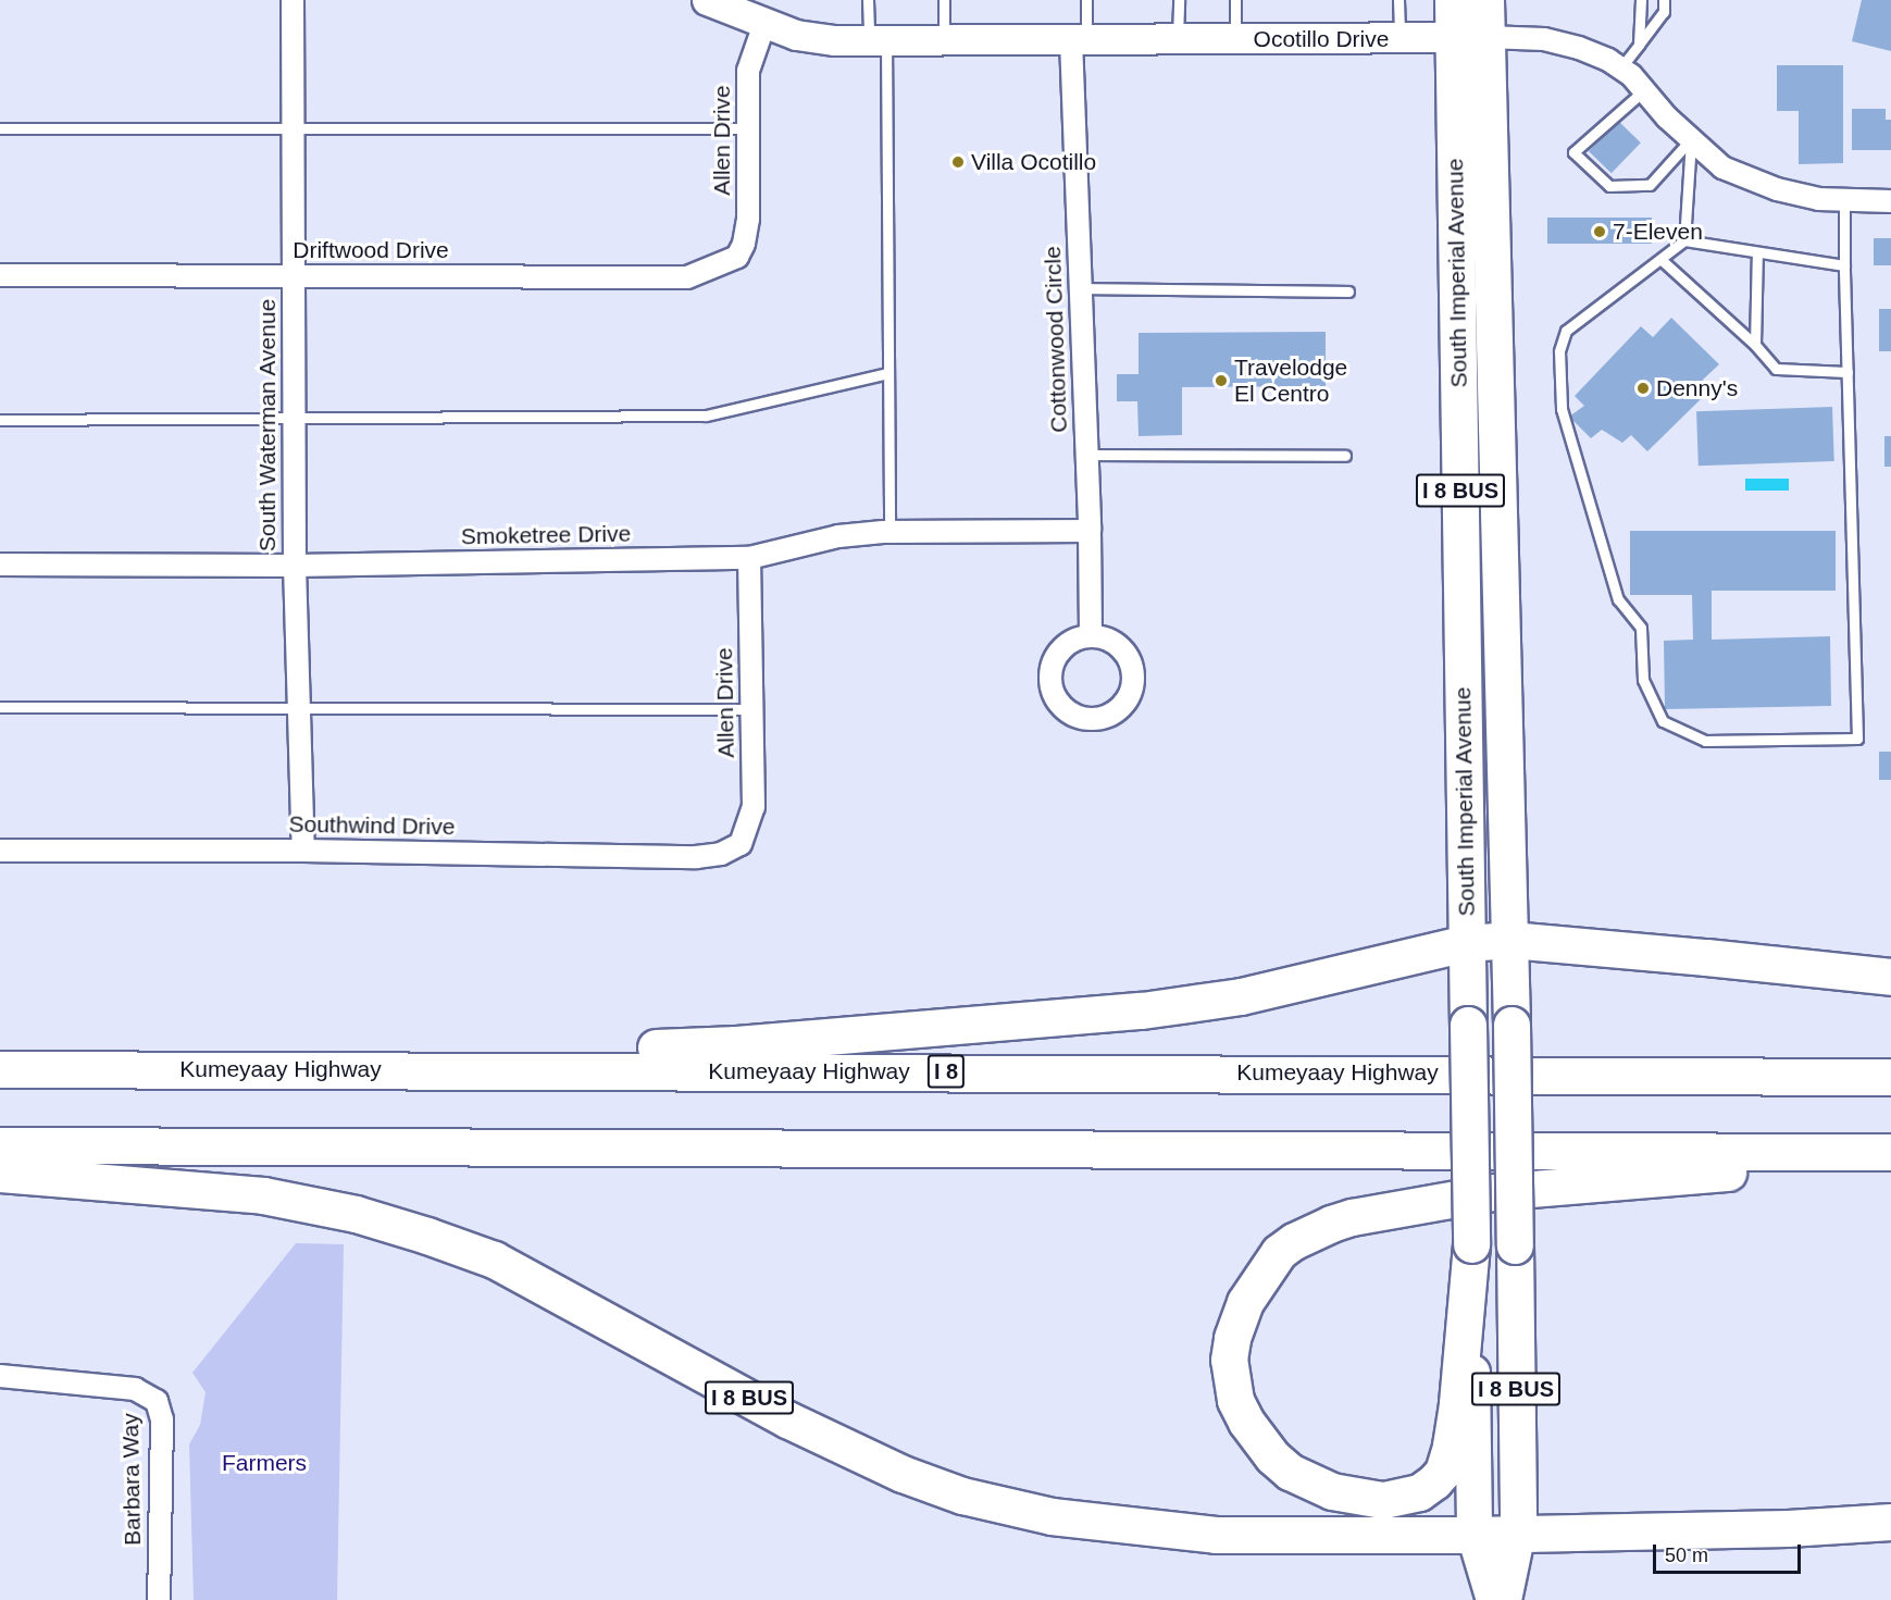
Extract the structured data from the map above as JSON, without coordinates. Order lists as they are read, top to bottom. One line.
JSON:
{"streets":{"highway":["South Imperial Avenue","I 8 BUS","Kumeyaay Highway","I 8"],"street":["Ocotillo Drive","Allen Drive","Driftwood Drive","Cottonwood Circle","South Waterman Avenue","Smoketree Drive","Southwind Drive","Barbara Way"]},"crossings":[["Ocotillo Drive","Allen Drive"],["Ocotillo Drive","South Imperial Avenue"],["Ocotillo Drive","Cottonwood Circle"],["Allen Drive","Driftwood Drive"],["Allen Drive","Smoketree Drive"],["Allen Drive","Southwind Drive"],["Driftwood Drive","South Waterman Avenue"],["South Imperial Avenue","I 8 BUS"],["Cottonwood Circle","Smoketree Drive"],["South Waterman Avenue","Smoketree Drive"],["South Waterman Avenue","Southwind Drive"]],"parks":["Farmers"],"places":["Villa Ocotillo","7-Eleven","Travelodge El Centro","Denny's"],"scale_bar":"50 m"}
